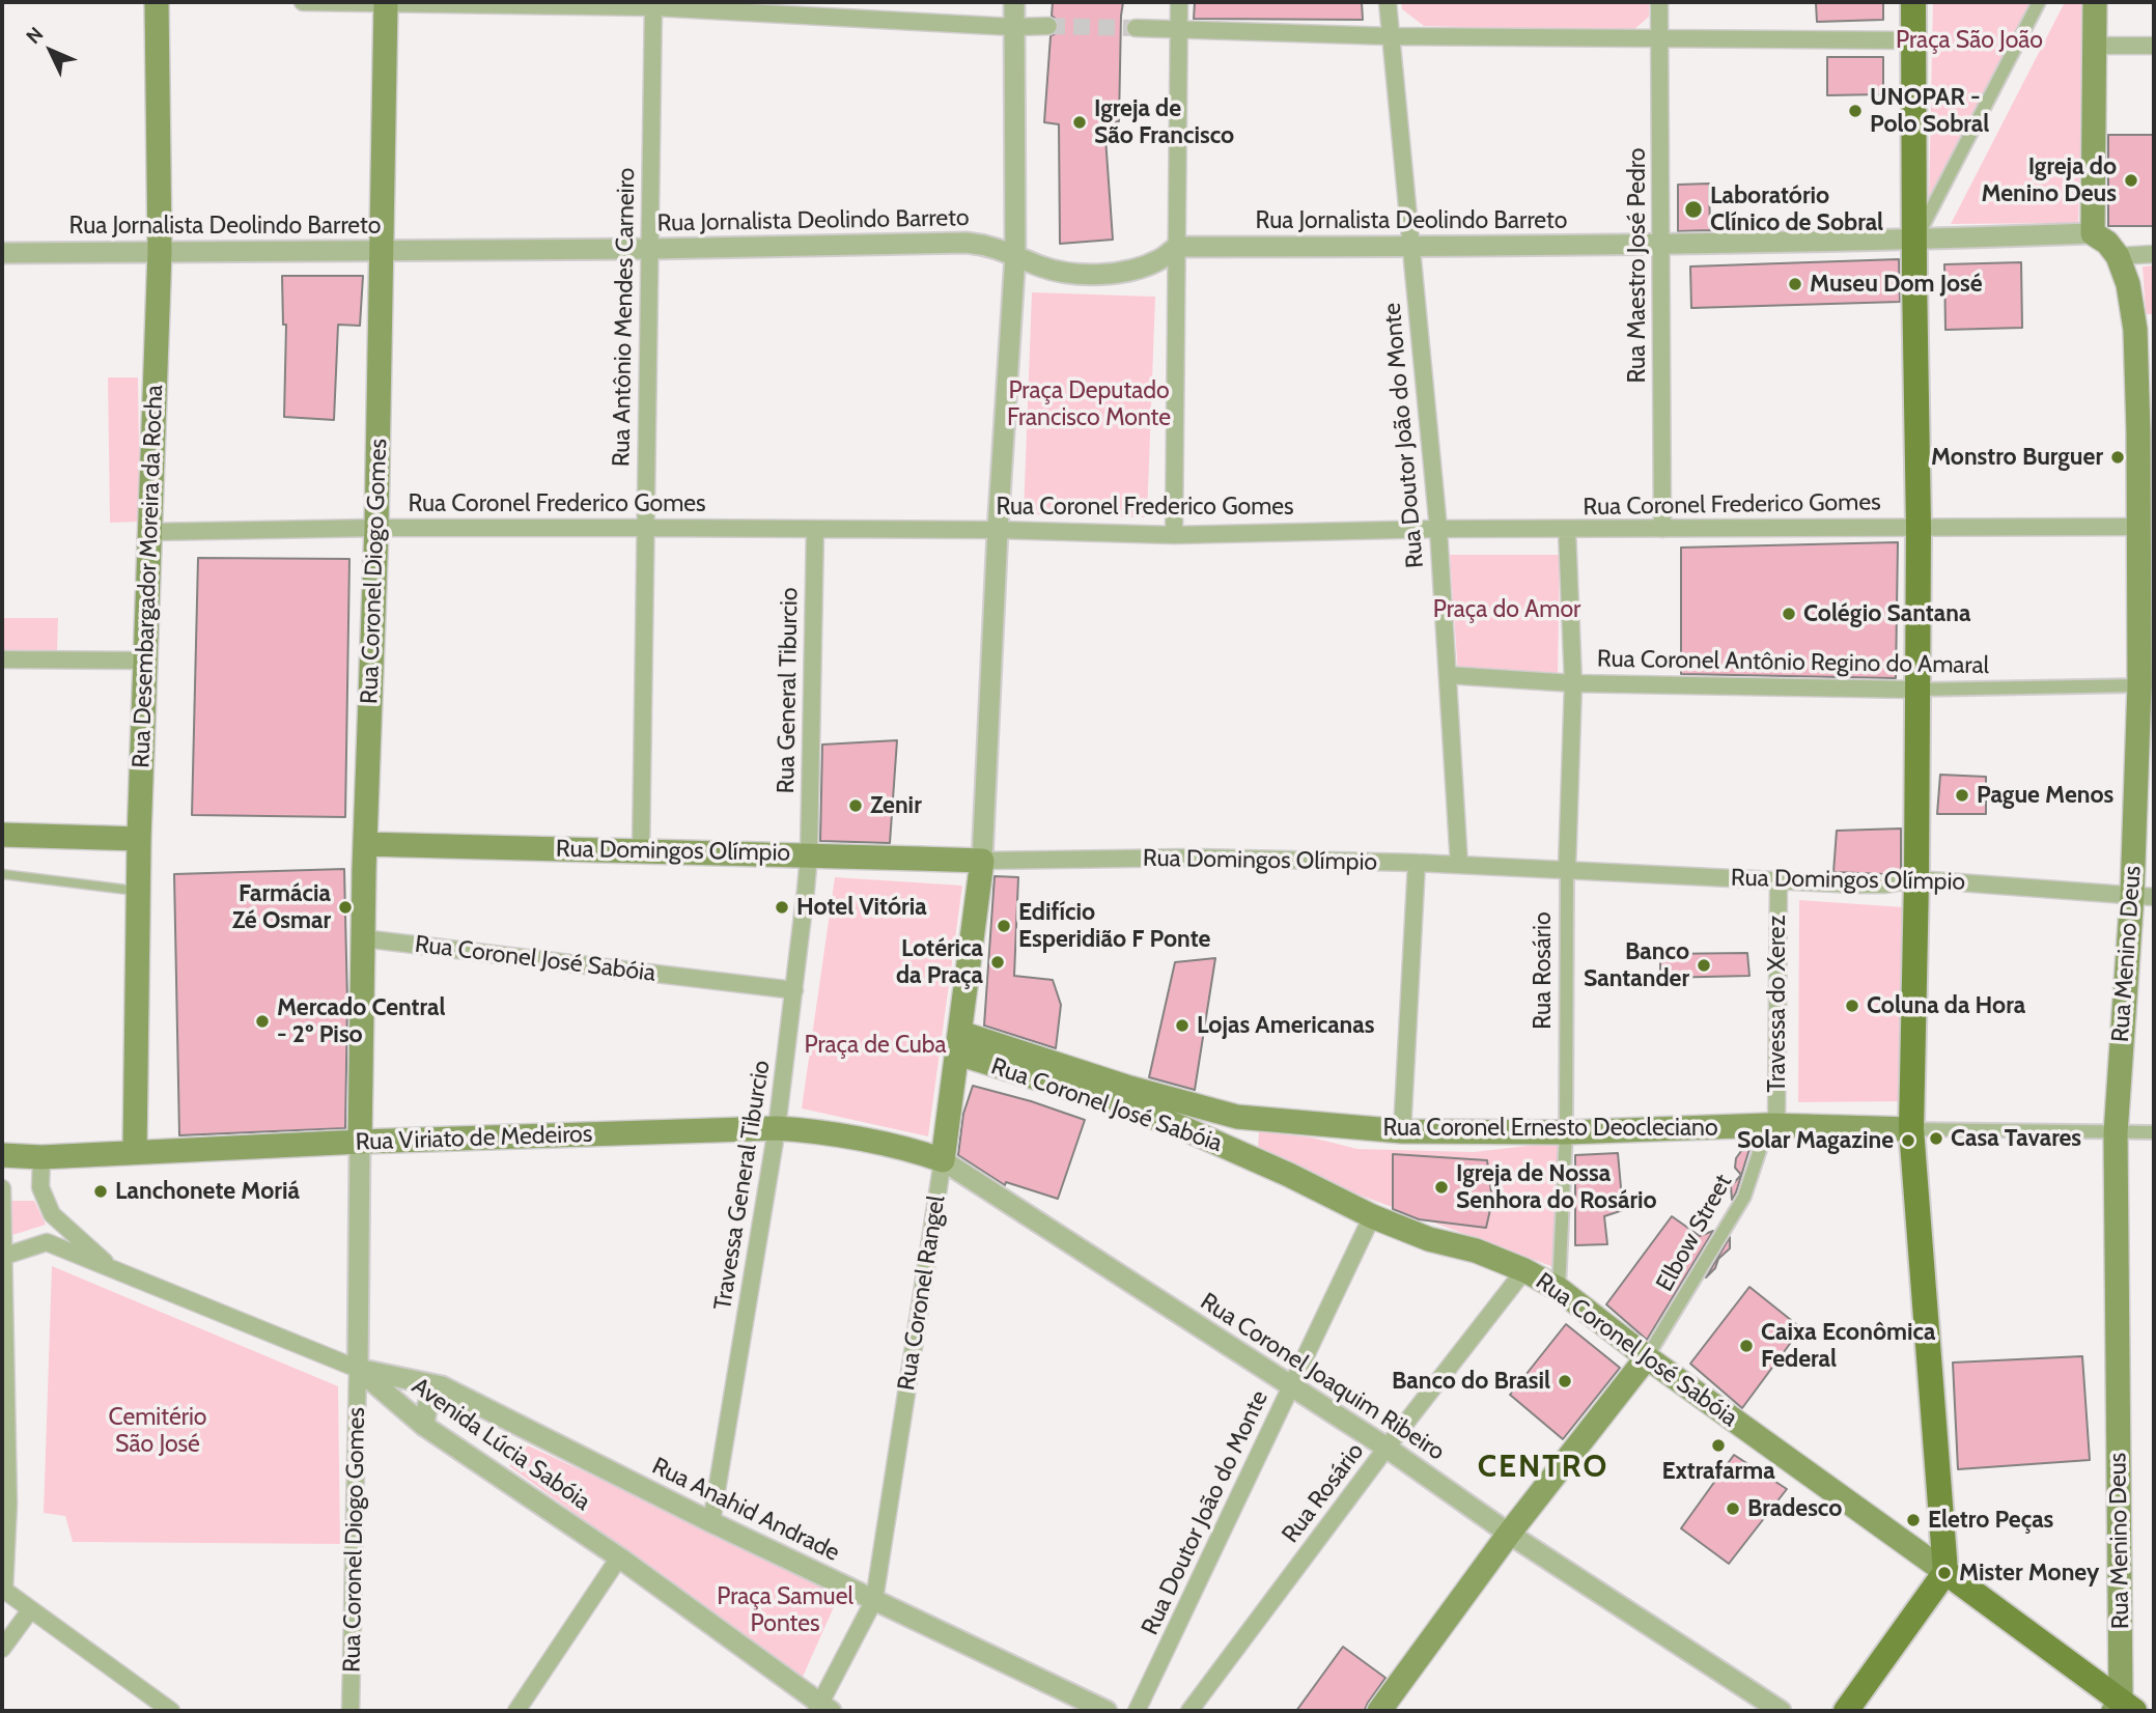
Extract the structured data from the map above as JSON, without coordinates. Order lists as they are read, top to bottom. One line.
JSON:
{"streets":{"main road":["Rua Coronel Diogo Gomes","Rua Desembargador Moreira da Rocha","Rua Domingos Olímpio","Rua Menino Deus","Rua Coronel José Sabóia","Rua Coronel Ernesto Deocleciano","Rua Viriato de Medeiros","Rua Coronel Rangel"],"street":["Rua Jornalista Deolindo Barreto","Rua Maestro José Pedro","Rua Antônio Mendes Carneiro","Rua Doutor João do Monte","Rua Coronel Frederico Gomes","Rua Coronel Antônio Regino do Amaral","Rua General Tiburcio","Rua Rosário","Travessa do Xerez","Travessa General Tiburcio","Elbow Street","Rua Coronel Joaquim Ribeiro","Avenida Lúcia Sabóia","Rua Anahid Andrade"]},"crossings":[["Rua Jornalista Deolindo Barreto","Rua Maestro José Pedro"],["Rua Jornalista Deolindo Barreto","Rua Antônio Mendes Carneiro"],["Rua Jornalista Deolindo Barreto","Rua Doutor João do Monte"],["Rua Jornalista Deolindo Barreto","Rua Coronel Diogo Gomes"],["Rua Jornalista Deolindo Barreto","Rua Desembargador Moreira da Rocha"],["Rua Jornalista Deolindo Barreto","Rua Menino Deus"],["Rua Maestro José Pedro","Rua Coronel Frederico Gomes"],["Rua Antônio Mendes Carneiro","Rua Coronel Frederico Gomes"],["Rua Antônio Mendes Carneiro","Rua Domingos Olímpio"],["Rua Doutor João do Monte","Rua Coronel Frederico Gomes"],["Rua Doutor João do Monte","Rua Coronel Antônio Regino do Amaral"],["Rua Doutor João do Monte","Rua Domingos Olímpio"],["Rua Doutor João do Monte","Rua Coronel José Sabóia"],["Rua Doutor João do Monte","Rua Coronel Joaquim Ribeiro"],["Rua Coronel Frederico Gomes","Rua Coronel Diogo Gomes"],["Rua Coronel Frederico Gomes","Rua Desembargador Moreira da Rocha"],["Rua Coronel Frederico Gomes","Rua General Tiburcio"],["Rua Coronel Frederico Gomes","Rua Menino Deus"],["Rua Coronel Diogo Gomes","Rua Domingos Olímpio"],["Rua Coronel Diogo Gomes","Rua Coronel José Sabóia"],["Rua Coronel Diogo Gomes","Rua Viriato de Medeiros"],["Rua Coronel Diogo Gomes","Avenida Lúcia Sabóia"],["Rua Coronel Diogo Gomes","Rua Anahid Andrade"],["Rua Desembargador Moreira da Rocha","Rua Viriato de Medeiros"],["Rua Coronel Antônio Regino do Amaral","Rua Menino Deus"],["Rua General Tiburcio","Rua Domingos Olímpio"],["Rua General Tiburcio","Travessa General Tiburcio"],["Rua Domingos Olímpio","Rua Menino Deus"],["Rua Domingos Olímpio","Rua Rosário"],["Rua Domingos Olímpio","Travessa do Xerez"],["Rua Domingos Olímpio","Travessa General Tiburcio"],["Rua Domingos Olímpio","Rua Coronel Rangel"],["Rua Menino Deus","Rua Coronel José Sabóia"],["Rua Menino Deus","Rua Coronel Ernesto Deocleciano"],["Rua Coronel José Sabóia","Rua Rosário"],["Rua Coronel José Sabóia","Rua Coronel Ernesto Deocleciano"],["Rua Coronel José Sabóia","Travessa General Tiburcio"],["Rua Coronel José Sabóia","Elbow Street"],["Rua Coronel José Sabóia","Rua Coronel Rangel"],["Rua Rosário","Rua Coronel Ernesto Deocleciano"],["Rua Rosário","Rua Coronel Joaquim Ribeiro"],["Travessa do Xerez","Rua Coronel Ernesto Deocleciano"],["Travessa do Xerez","Elbow Street"],["Rua Coronel Ernesto Deocleciano","Elbow Street"],["Rua Coronel Ernesto Deocleciano","Rua Coronel Rangel"],["Rua Viriato de Medeiros","Travessa General Tiburcio"],["Rua Viriato de Medeiros","Rua Coronel Rangel"],["Rua Viriato de Medeiros","Rua Coronel Joaquim Ribeiro"],["Rua Viriato de Medeiros","Avenida Lúcia Sabóia"],["Travessa General Tiburcio","Rua Anahid Andrade"],["Rua Coronel Rangel","Rua Coronel Joaquim Ribeiro"],["Rua Coronel Rangel","Avenida Lúcia Sabóia"],["Rua Coronel Rangel","Rua Anahid Andrade"],["Avenida Lúcia Sabóia","Rua Anahid Andrade"]],"districts":["CENTRO"],"parks":["Praça São João","Praça Deputado Francisco Monte","Praça do Amor","Praça de Cuba","Cemitério São José","Praça Samuel Pontes"],"places":["UNOPAR - Polo Sobral","Igreja de São Francisco","Igreja do Menino Deus","Laboratório Clínico de Sobral","Museu Dom José","Monstro Burguer","Colégio Santana","Pague Menos","Zenir","Farmácia Zé Osmar","Hotel Vitória","Edifício Esperidião F Ponte","Lotérica da Praça","Banco Santander","Coluna da Hora","Mercado Central - 2º Piso","Lojas Americanas","Casa Tavares","Solar Magazine","Igreja de Nossa Senhora do Rosário","Lanchonete Moriá","Caixa Econômica Federal","Banco do Brasil","Extrafarma","Bradesco","Eletro Peças","Mister Money"],"north":"top left"}
